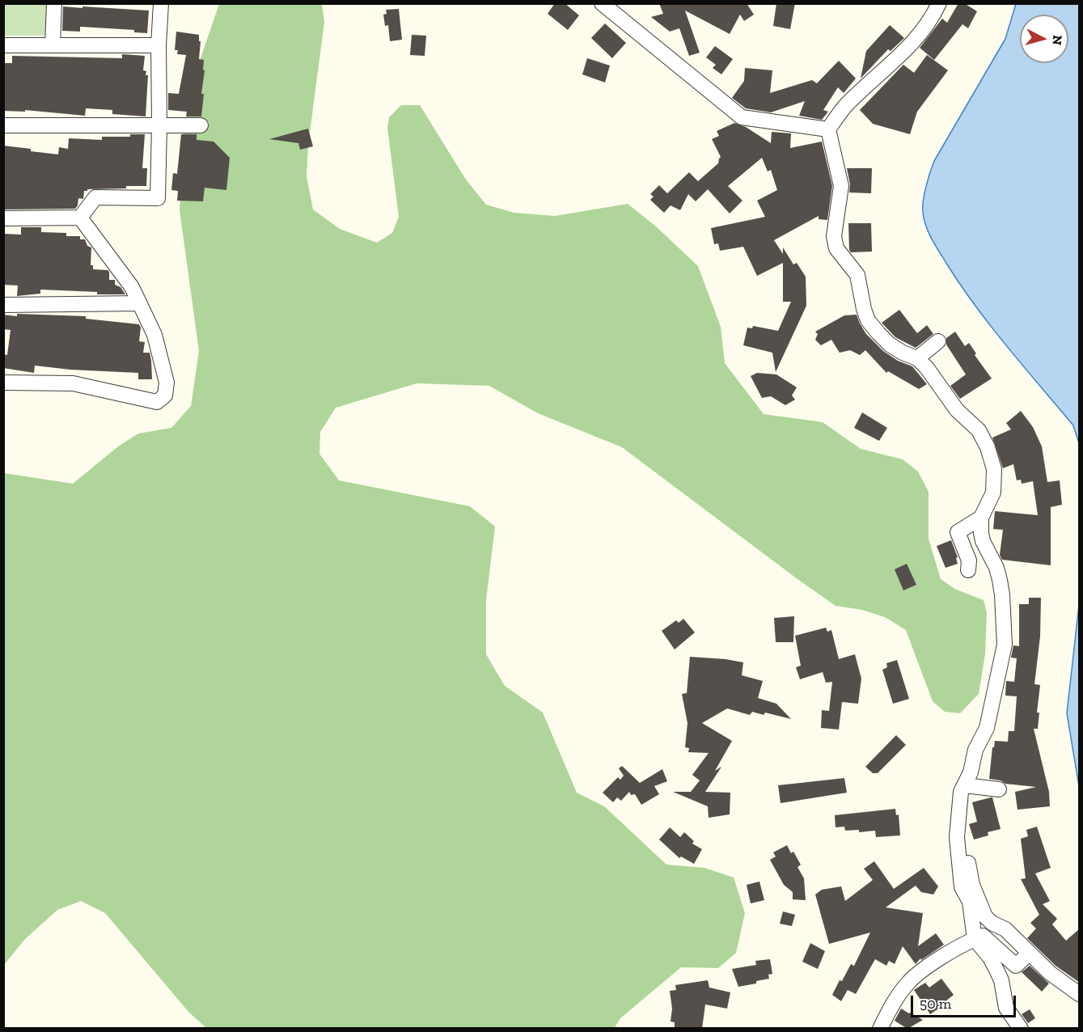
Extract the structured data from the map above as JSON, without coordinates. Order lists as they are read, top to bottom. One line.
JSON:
{"scale_bar":"50 m","north":"right"}
